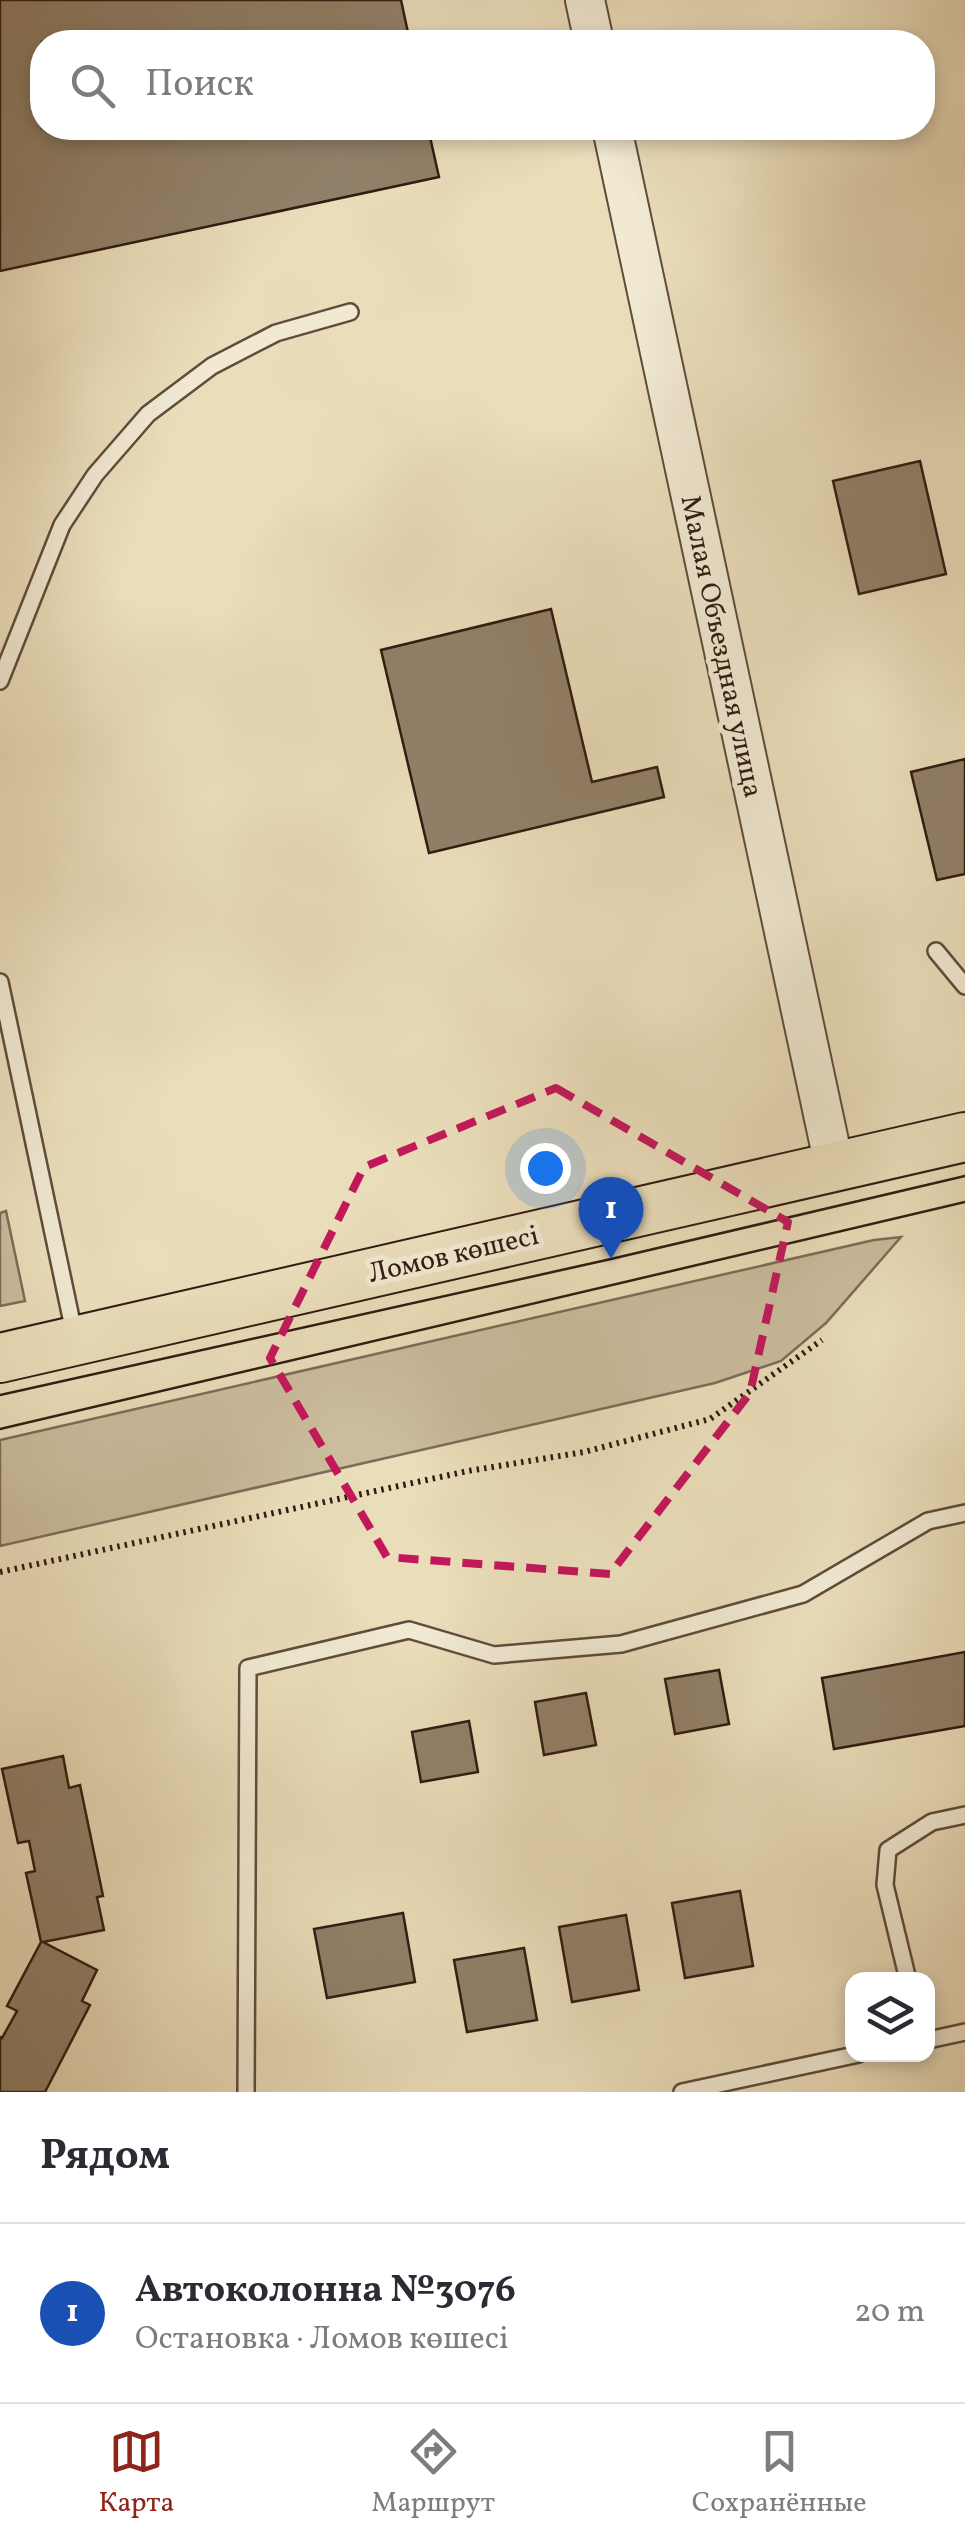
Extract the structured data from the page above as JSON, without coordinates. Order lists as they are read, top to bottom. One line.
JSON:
{"streets":{"main road":["Ломов көшесі"],"street":["Малая Объездная улица"]},"crossings":[["Малая Объездная улица","Ломов көшесі"]],"page":{"search":"Поиск","pins":"1","heading":"Рядом","list":[{"mark":"1","name":"Автоколонна №3076","note":"Остановка · Ломов көшесі","value":"20 m"}],"nav":["Карта","Маршрут","Сохранённые"]}}
